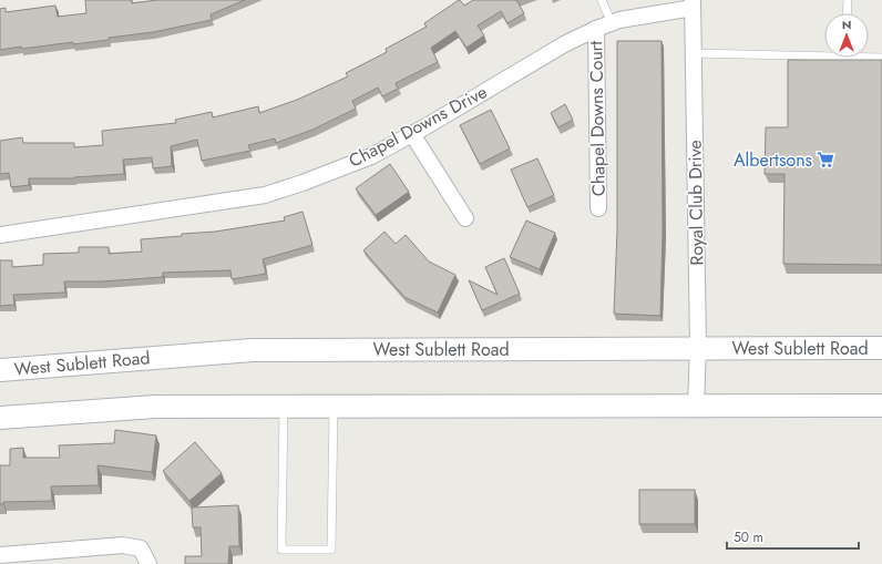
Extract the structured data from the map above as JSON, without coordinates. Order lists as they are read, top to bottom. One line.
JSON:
{"streets":{"main road":["West Sublett Road"],"street":["Chapel Downs Court","Chapel Downs Drive","Royal Club Drive"]},"crossings":[["Chapel Downs Court","Chapel Downs Drive"],["Chapel Downs Drive","Royal Club Drive"],["Royal Club Drive","West Sublett Road"]],"places":{"supermarket":["Albertsons"]},"scale_bar":"50 m","north":"top"}
